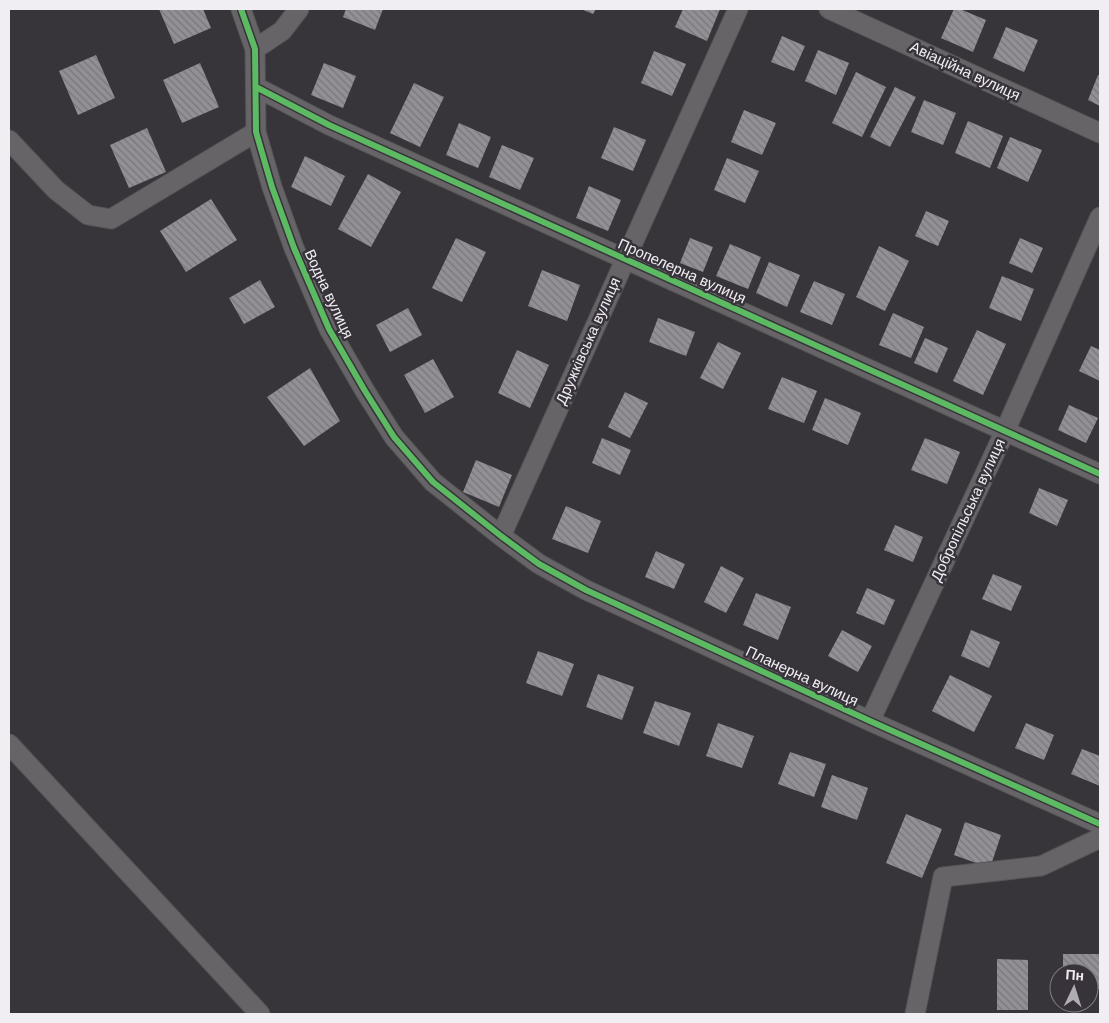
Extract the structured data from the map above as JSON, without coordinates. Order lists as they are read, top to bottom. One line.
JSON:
{"streets":{"street":["Авіаційна вулиця","Пропелерна вулиця","Водна вулиця","Дружківська вулиця","Добропільська вулиця","Планерна вулиця"]},"crossings":[["Пропелерна вулиця","Водна вулиця"],["Пропелерна вулиця","Дружківська вулиця"],["Пропелерна вулиця","Добропільська вулиця"],["Водна вулиця","Дружківська вулиця"],["Водна вулиця","Планерна вулиця"],["Дружківська вулиця","Планерна вулиця"],["Добропільська вулиця","Планерна вулиця"]],"north":"top"}
